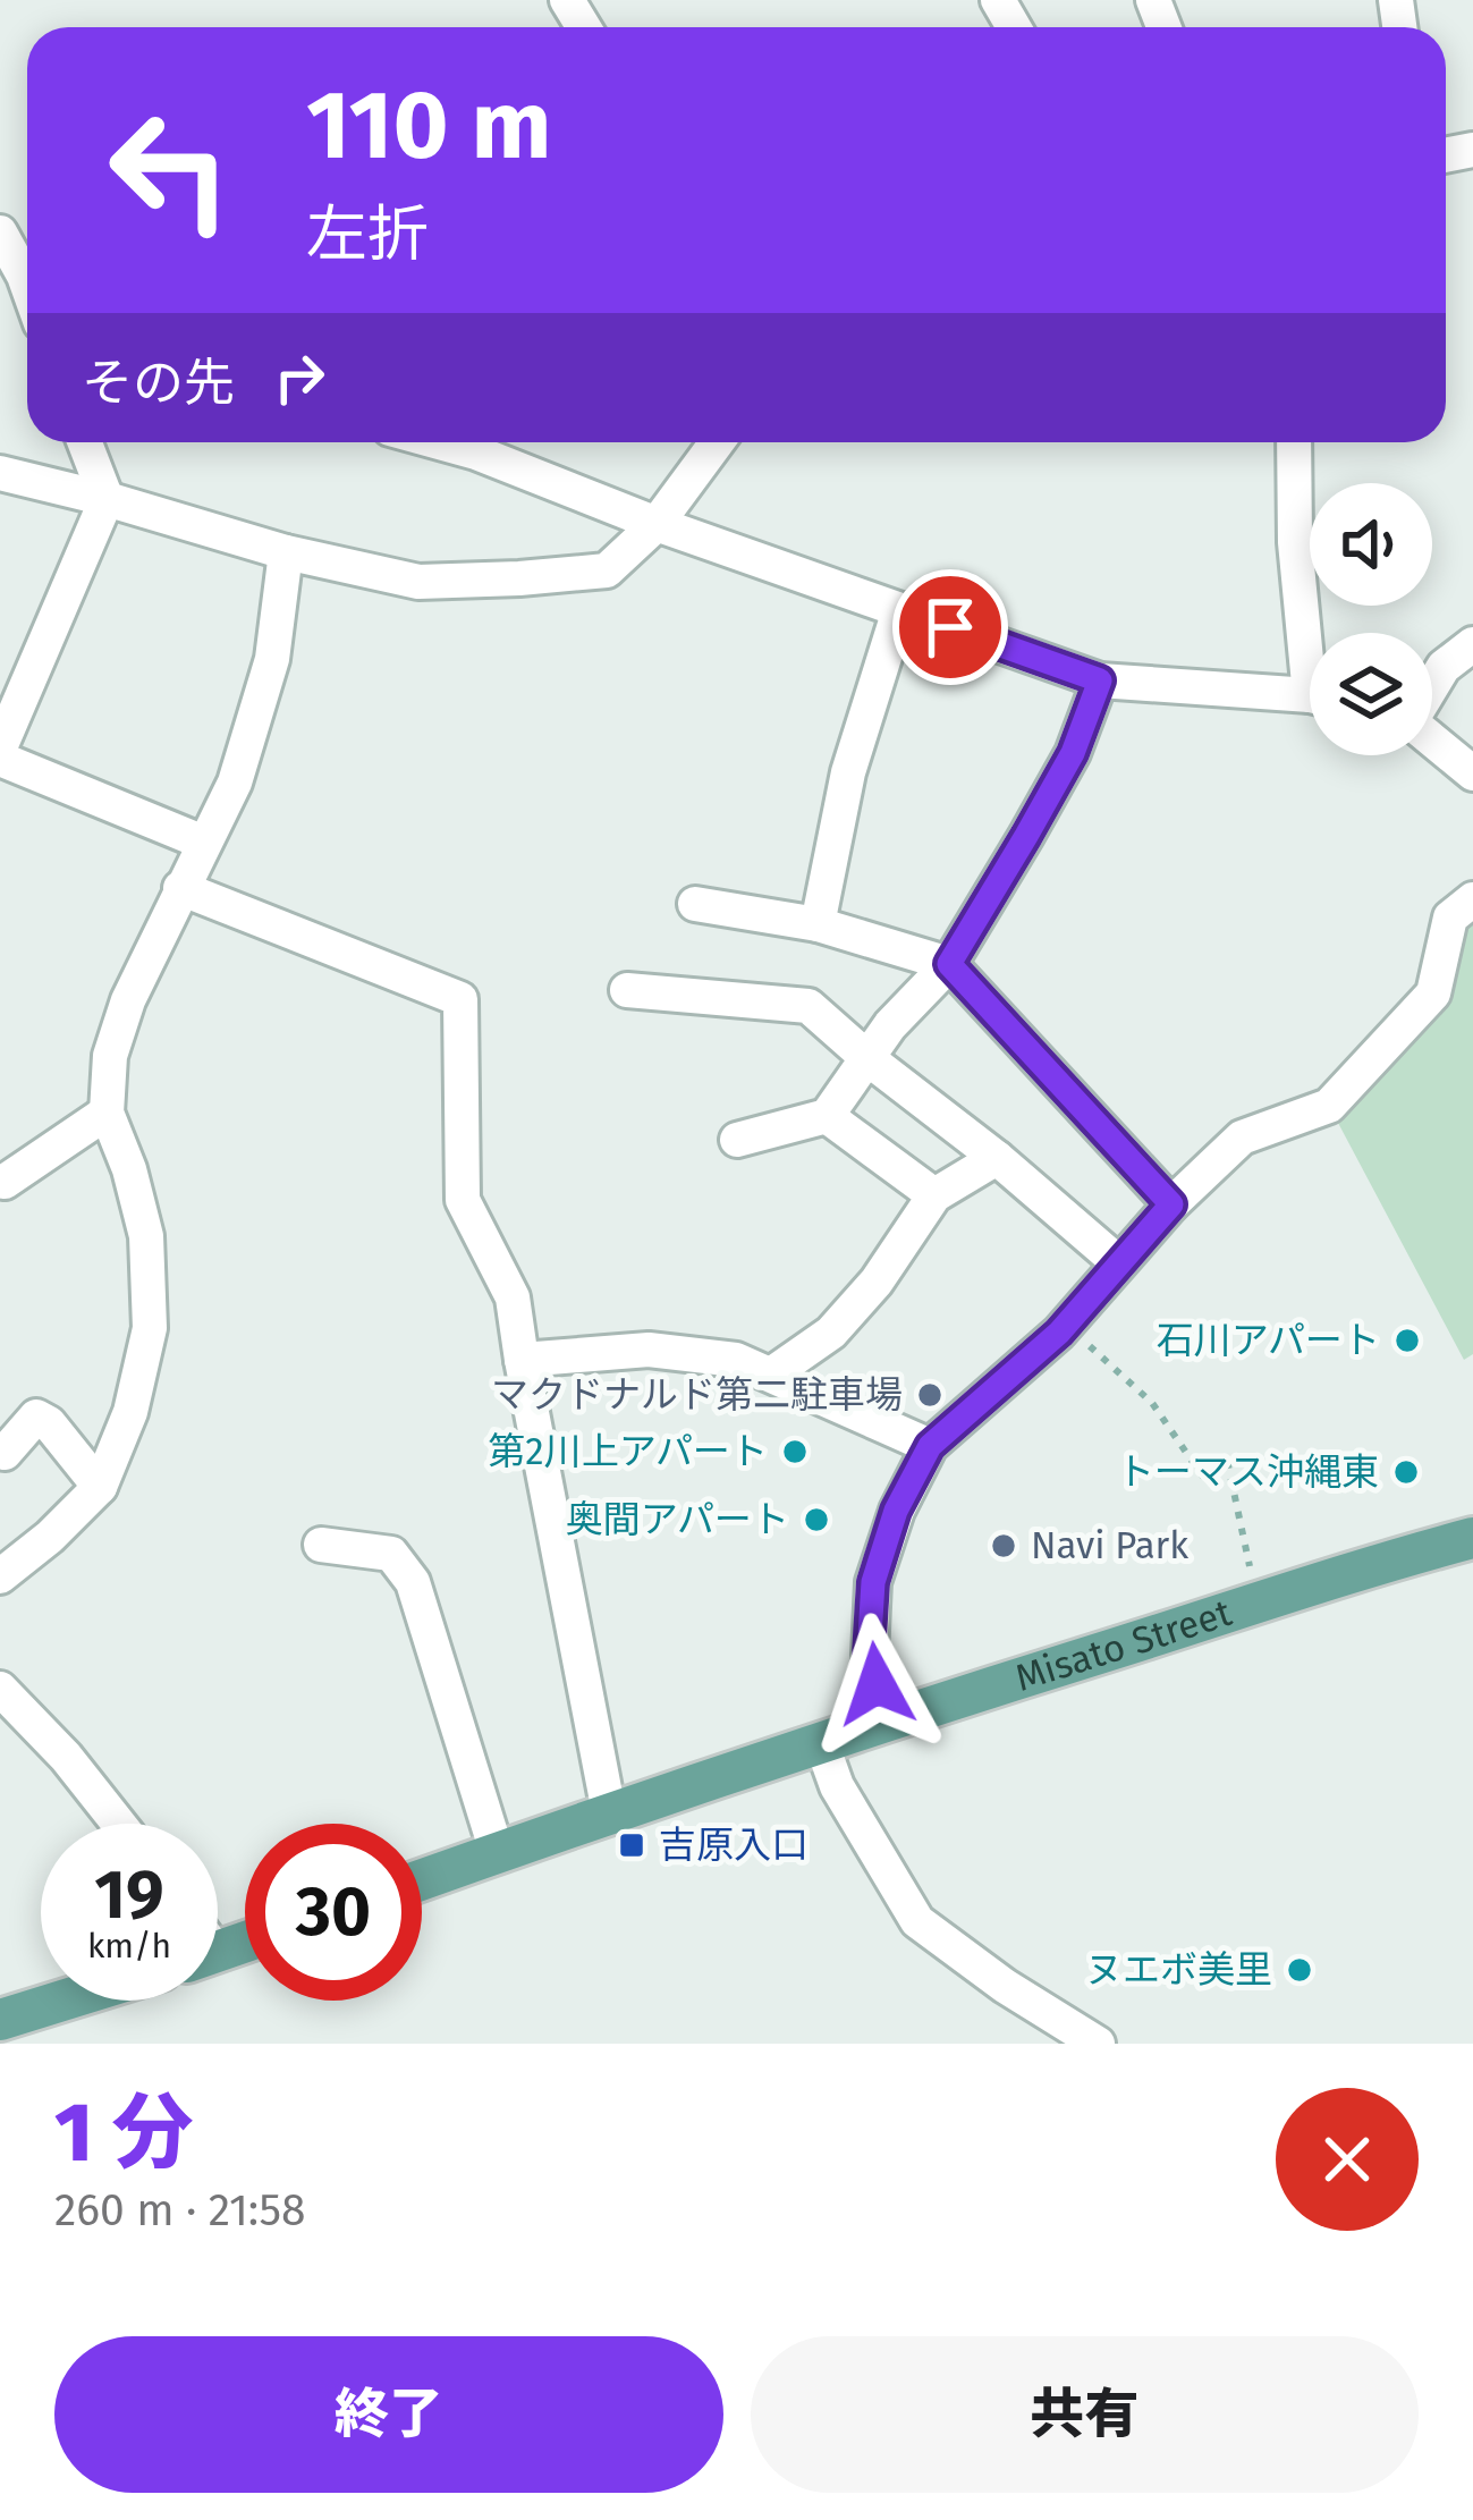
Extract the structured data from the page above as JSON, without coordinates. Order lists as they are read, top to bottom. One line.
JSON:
{"streets":{"main road":["Misato Street"]},"places":{"other":["石川アパート","マクドナルド第二駐車場","第2川上アパート","トーマス沖縄東","奥間アパート","Navi Park","ヌエボ美里"],"transit":["吉原入口"]},"page":{"turn":["110 m","左折"],"then":"その先","speed":"19 km/h","limit":"30","heading":["1 分","260 m · 21:58"],"buttons":["終了","共有"]}}
